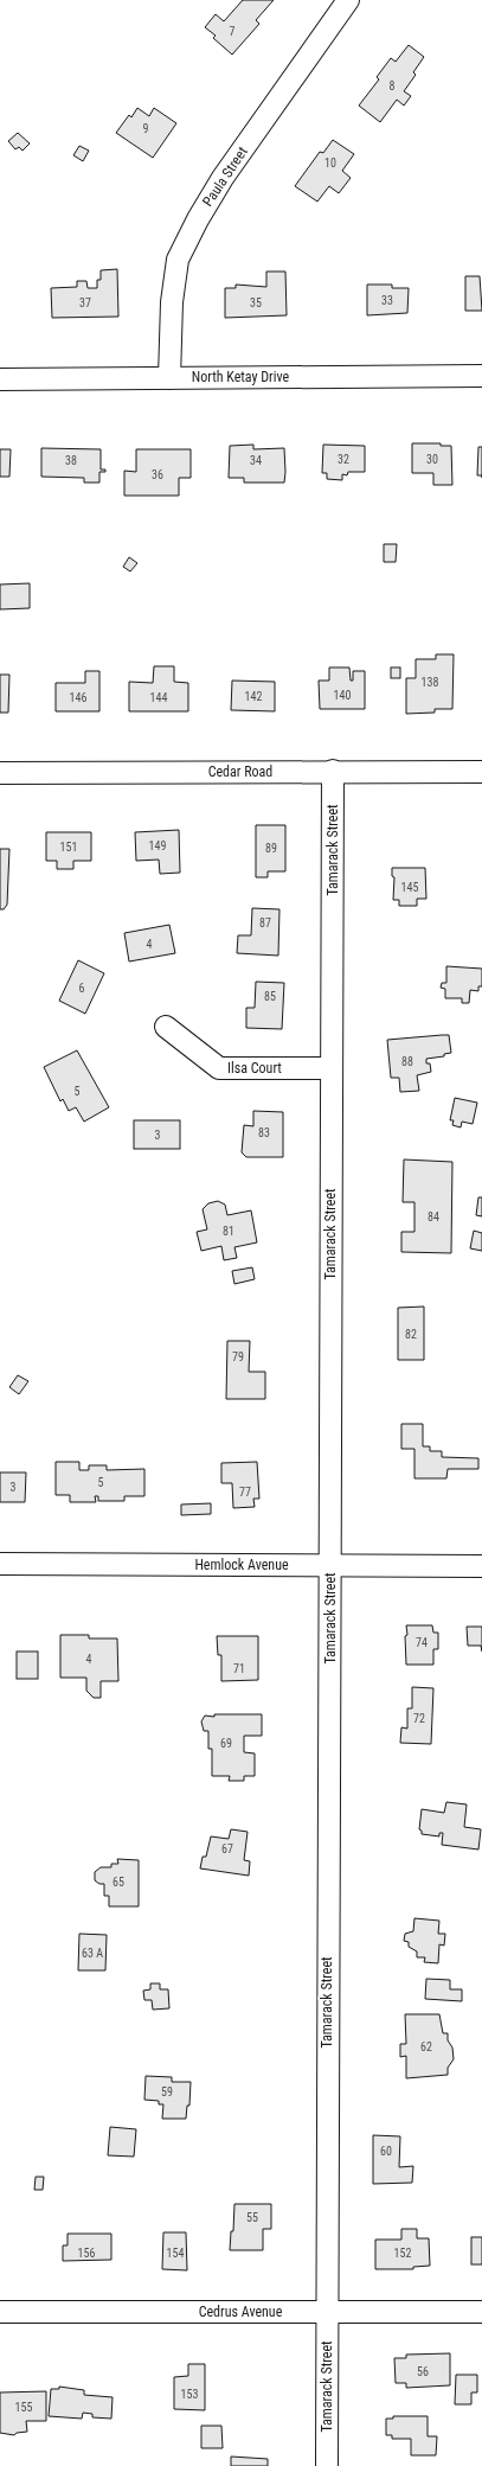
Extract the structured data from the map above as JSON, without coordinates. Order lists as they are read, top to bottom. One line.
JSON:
{"streets":{"street":["Paula Street","North Ketay Drive","Cedar Road","Tamarack Street","Ilsa Court","Hemlock Avenue","Cedrus Avenue"]},"crossings":[["Paula Street","North Ketay Drive"],["Cedar Road","Tamarack Street"],["Tamarack Street","Ilsa Court"],["Tamarack Street","Hemlock Avenue"],["Tamarack Street","Cedrus Avenue"]],"house_numbers":["7","8","9","10","33","37","35","32","30","38","34","36","138","140","142","146","144","149","151","89","145","87","4","6","85","88","5","83","3","84","81","82","79","5","3","77","74","4","71","72","69","67","65","63 A","62","59","60","55","156","154","152","56","153","155"]}
